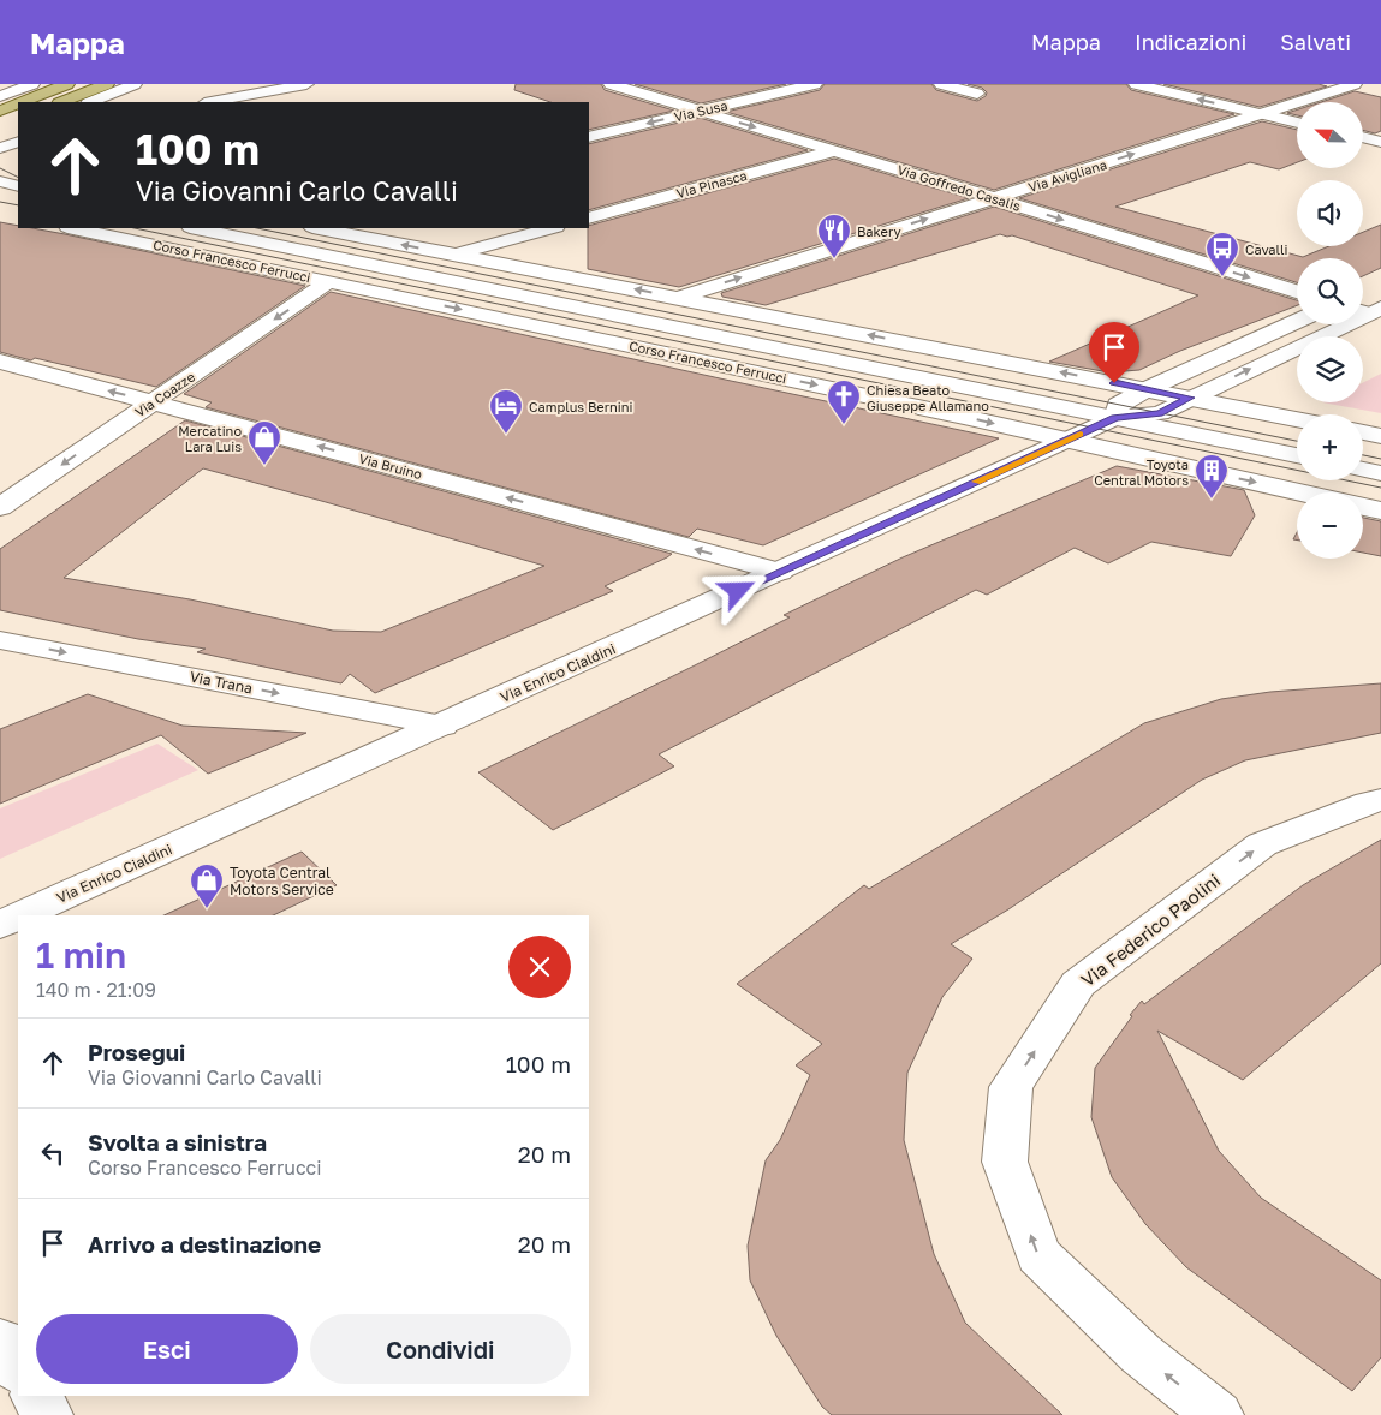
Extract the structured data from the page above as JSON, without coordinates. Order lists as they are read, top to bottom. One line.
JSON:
{"streets":{"street":["Via Susa","Via Avigliana","Via Pinasca","Via Goffredo Casalis","Corso Francesco Ferrucci","Via Coazze","Via Bruino","Via Enrico Cialdini","Via Trana","Via Federico Paolini"]},"crossings":[["Via Susa","Via Goffredo Casalis"],["Via Avigliana","Via Goffredo Casalis"],["Via Pinasca","Via Goffredo Casalis"],["Corso Francesco Ferrucci","Via Coazze"],["Corso Francesco Ferrucci","Via Enrico Cialdini"],["Via Coazze","Via Bruino"],["Via Bruino","Via Enrico Cialdini"],["Via Enrico Cialdini","Via Trana"]],"one_way":["Via Coazze","Via Trana"],"places":{"restaurant":["Bakery"],"bus stop":["Cavalli"],"church":["Chiesa Beato Giuseppe Allamano"],"hotel":["Camplus Bernini"],"shop":["Mercatino Lara Luis","Toyota Central Motors Service"],"building":["Toyota Central Motors"]},"north":"left","page":{"header":"Mappa","nav":["Mappa","Indicazioni","Salvati"],"map_buttons":["+","−"],"turn":["100 m","Via Giovanni Carlo Cavalli"],"heading":["1 min","140 m · 21:09"],"list":[{"name":"Prosegui","note":"Via Giovanni Carlo Cavalli","value":"100 m"},{"name":"Svolta a sinistra","note":"Corso Francesco Ferrucci","value":"20 m"},{"name":"Arrivo a destinazione","value":"20 m"}],"buttons":["Esci","Condividi"]}}
